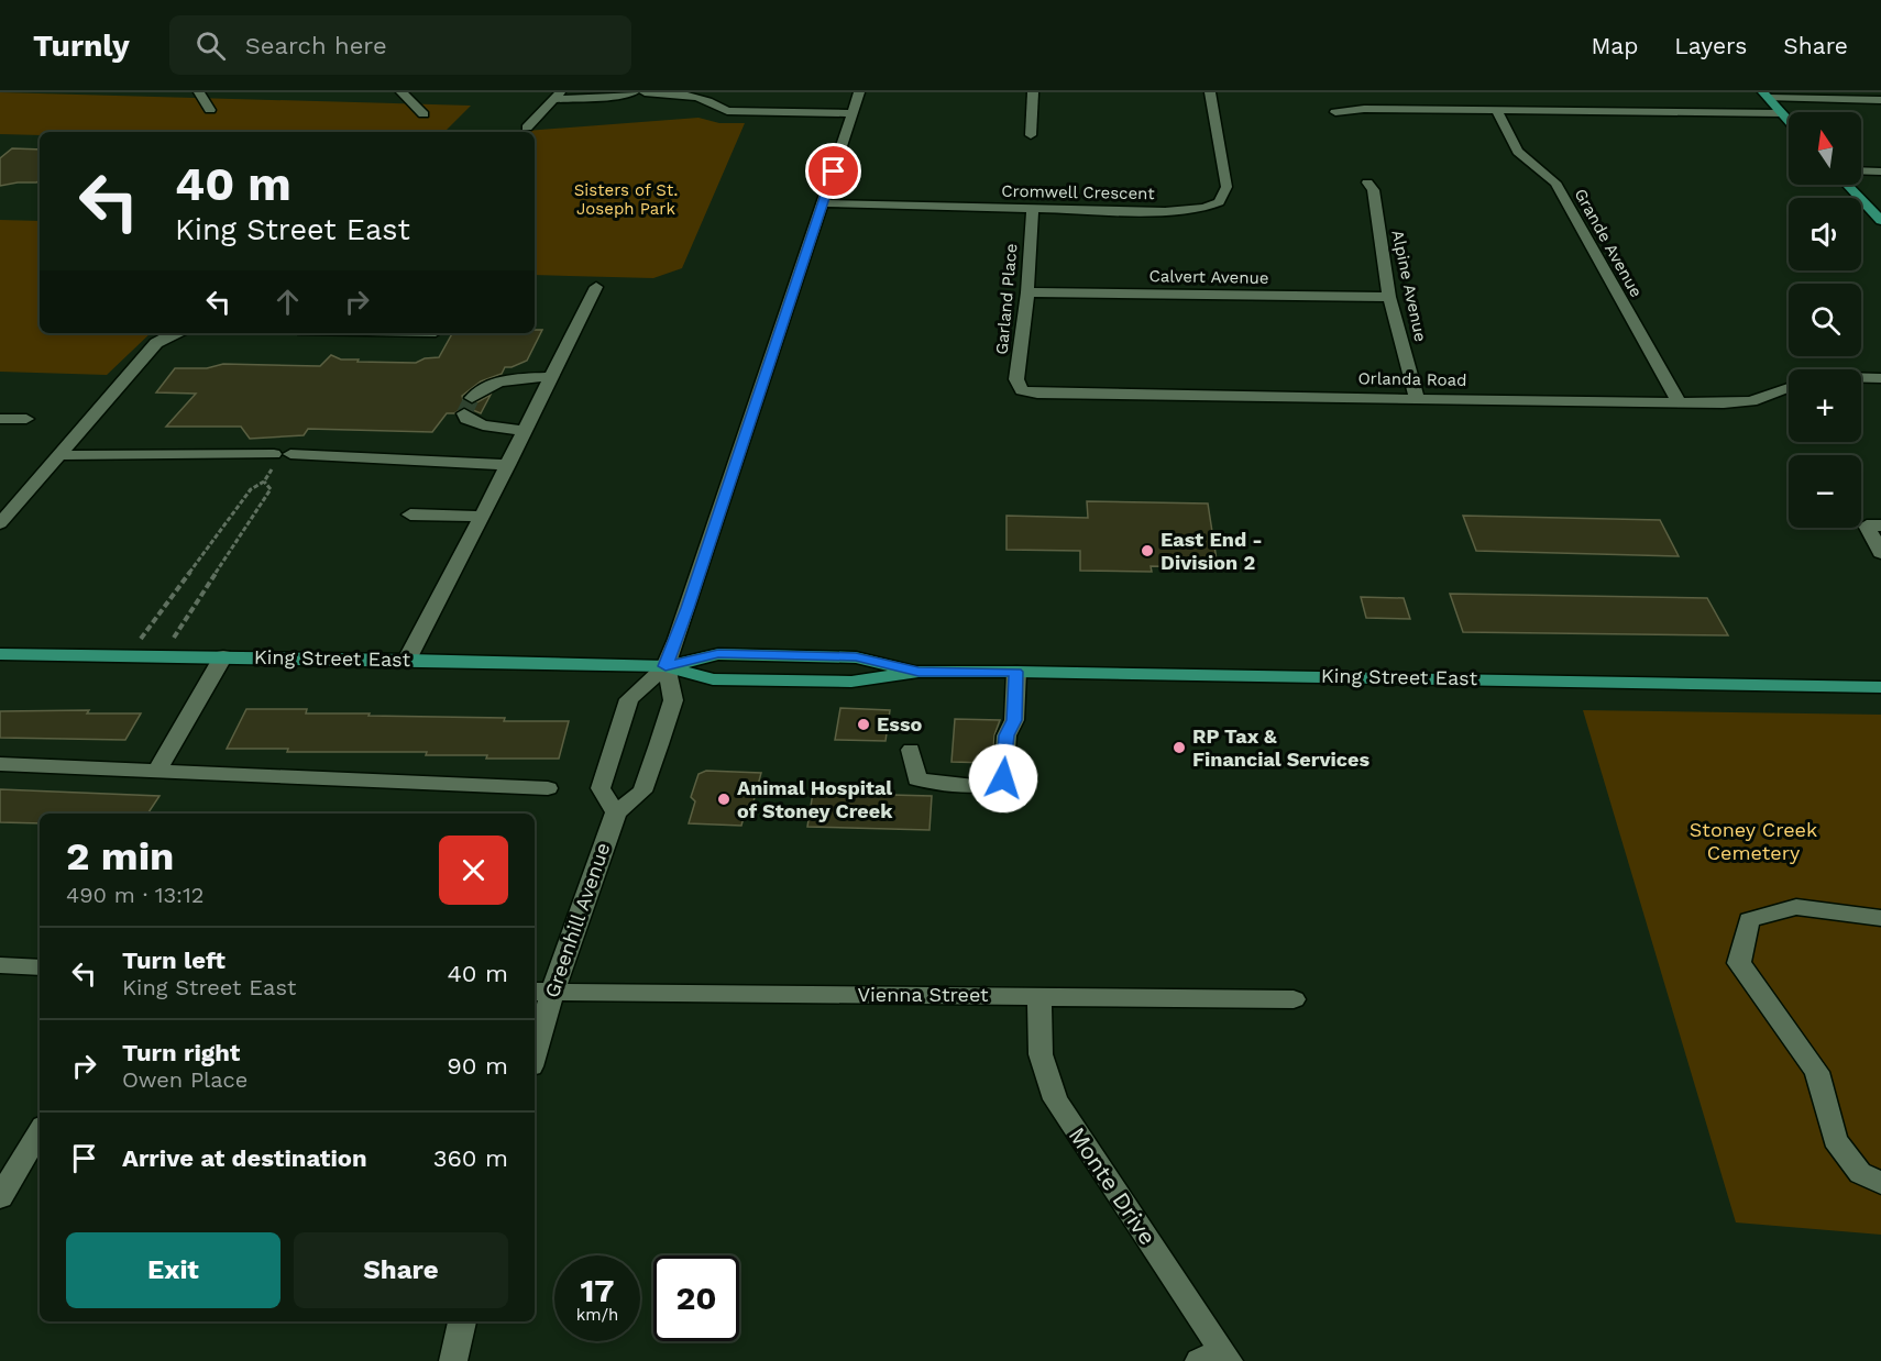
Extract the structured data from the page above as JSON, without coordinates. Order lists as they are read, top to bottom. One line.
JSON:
{"streets":{"main road":["King Street East"],"street":["Cromwell Crescent","Grande Avenue","Calvert Avenue","Alpine Avenue","Garland Place","Orlanda Road","Greenhill Avenue","Vienna Street","Monte Drive"]},"crossings":[["Cromwell Crescent","Garland Place"],["Grande Avenue","Orlanda Road"],["Calvert Avenue","Alpine Avenue"],["Calvert Avenue","Garland Place"],["Alpine Avenue","Orlanda Road"],["Garland Place","Orlanda Road"],["Greenhill Avenue","Vienna Street"],["Vienna Street","Monte Drive"]],"parks":["Sisters of St. Joseph Park","Stoney Creek Cemetery"],"places":["East End - Division 2","Esso","RP Tax & Financial Services","Animal Hospital of Stoney Creek"],"north":"top","page":{"header":"Turnly","search":"Search here","nav":["Map","Layers","Share"],"map_buttons":["+","−"],"turn":["40 m","King Street East"],"heading":["2 min","490 m · 13:12"],"list":[{"name":"Turn left","note":"King Street East","value":"40 m"},{"name":"Turn right","note":"Owen Place","value":"90 m"},{"name":"Arrive at destination","value":"360 m"}],"buttons":["Exit","Share"],"speed":"17 km/h","limit":"20"}}
